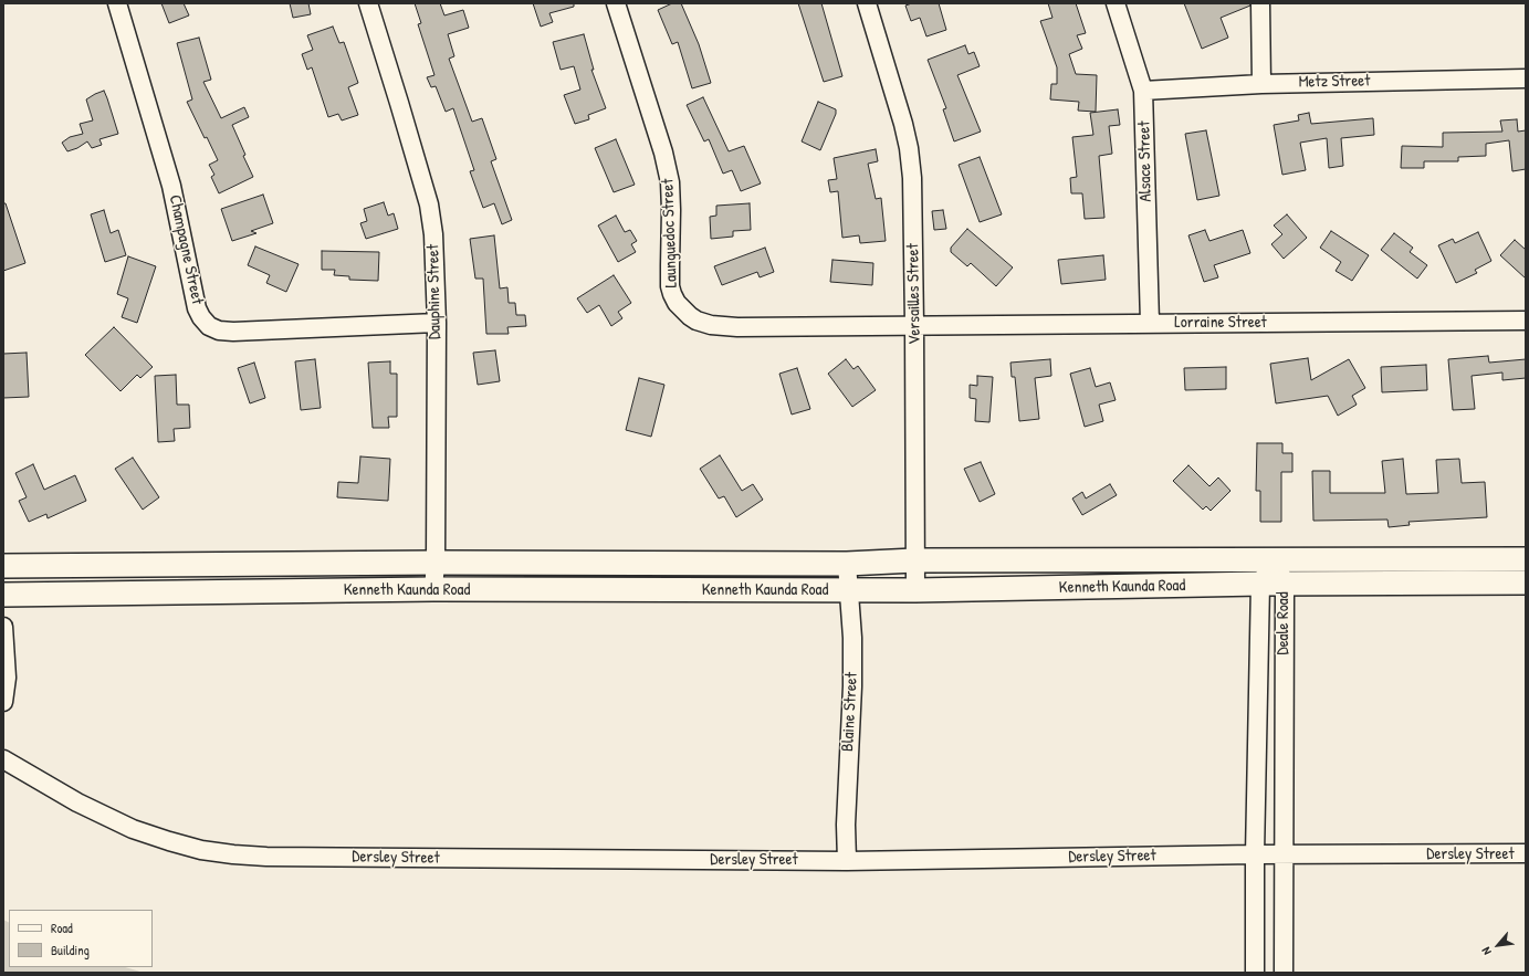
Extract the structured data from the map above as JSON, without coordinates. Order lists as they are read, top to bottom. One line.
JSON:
{"streets":{"main road":["Kenneth Kaunda Road"],"street":["Metz Street","Alsace Street","Launguedoc Street","Champagne Street","Dauphine Street","Versailles Street","Lorraine Street","Deale Road","Blaine Street","Dersley Street"]},"crossings":[["Metz Street","Alsace Street"],["Alsace Street","Lorraine Street"],["Launguedoc Street","Versailles Street"],["Launguedoc Street","Lorraine Street"],["Champagne Street","Dauphine Street"],["Dauphine Street","Kenneth Kaunda Road"],["Versailles Street","Lorraine Street"],["Versailles Street","Kenneth Kaunda Road"],["Kenneth Kaunda Road","Deale Road"],["Kenneth Kaunda Road","Blaine Street"],["Deale Road","Dersley Street"],["Blaine Street","Dersley Street"]],"legend":["Road","Building"],"north":"bottom left"}
